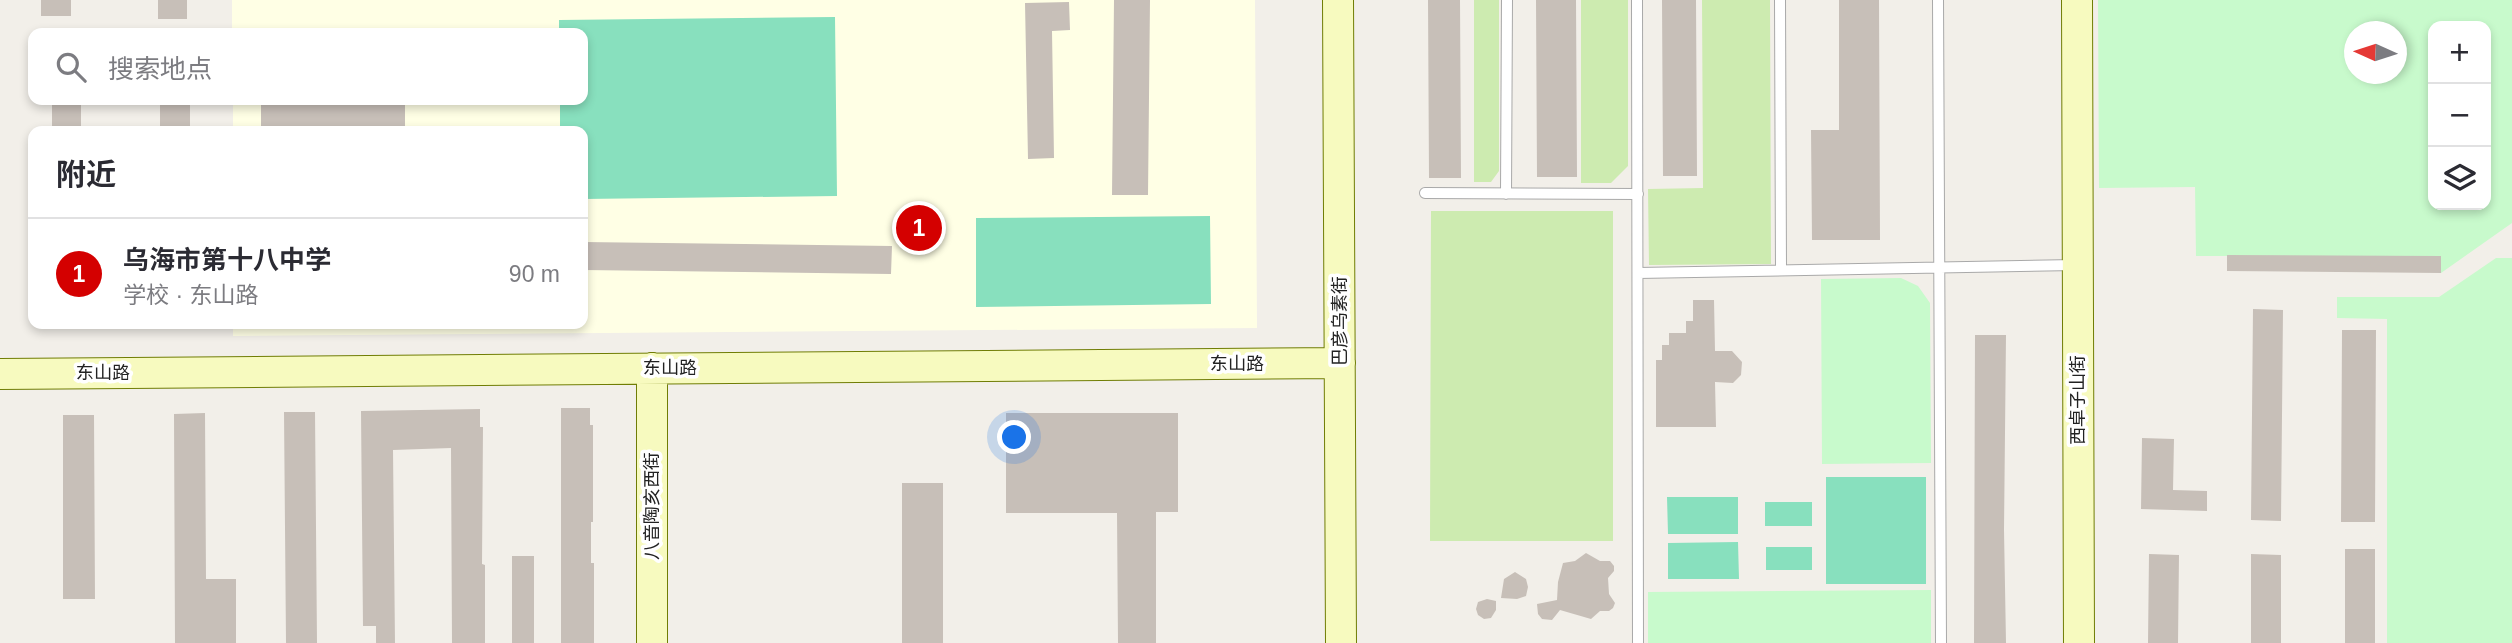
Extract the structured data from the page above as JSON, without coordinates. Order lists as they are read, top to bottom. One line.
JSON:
{"streets":{"street":["巴彦乌素街","东山路","西卓子山街","八音陶亥西街"]},"crossings":[["巴彦乌素街","东山路"],["东山路","八音陶亥西街"]],"north":"left","page":{"map_buttons":["+","−"],"search":"搜索地点","heading":"附近","pins":"1","list":[{"mark":"1","name":"乌海市第十八中学","note":"学校 · 东山路","value":"90 m"}]}}
